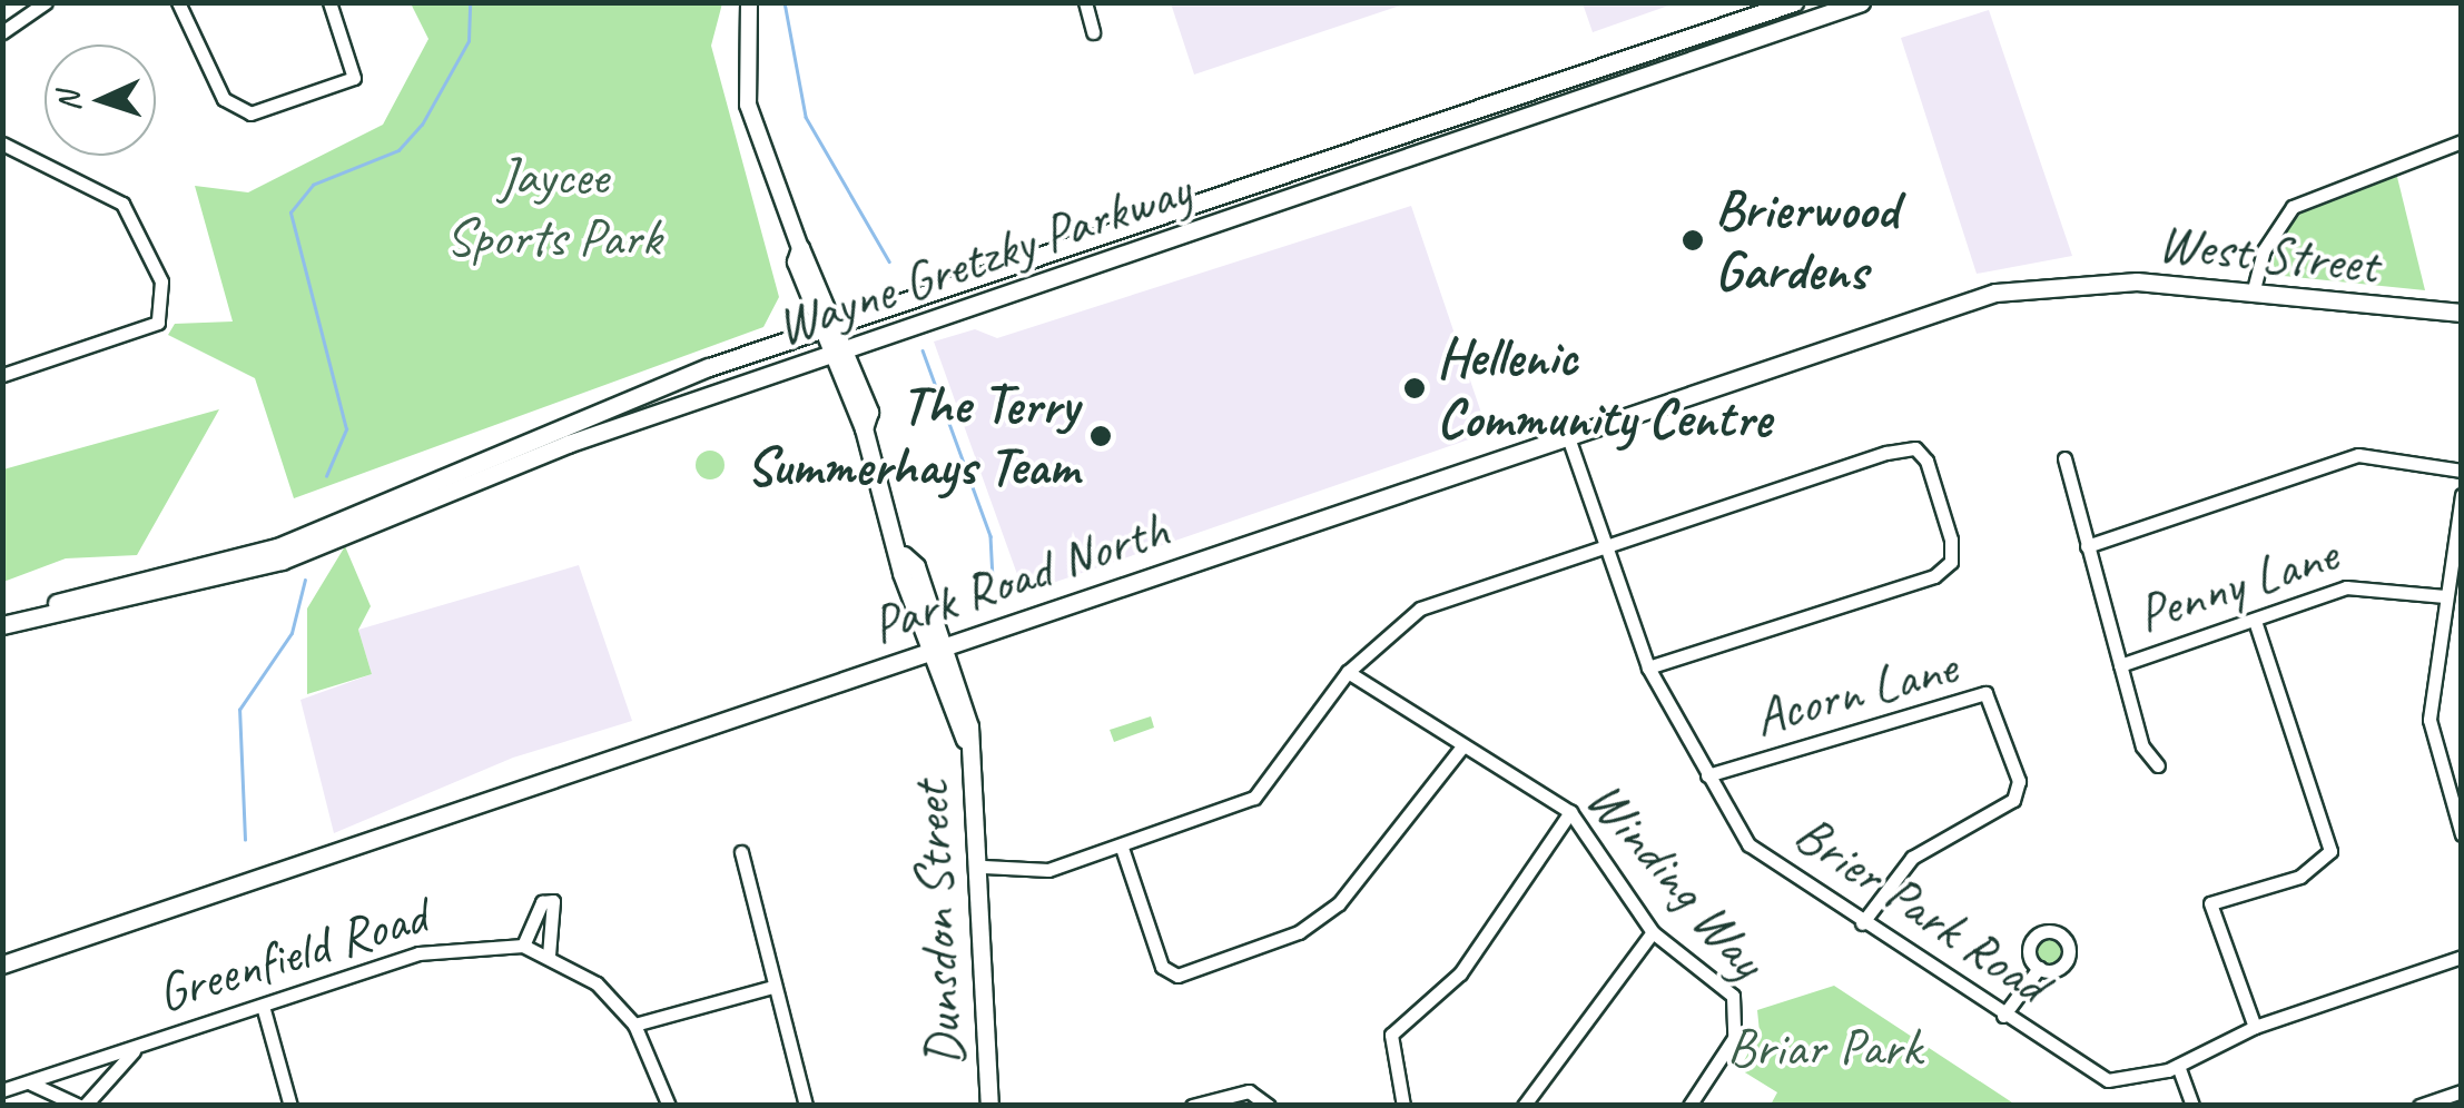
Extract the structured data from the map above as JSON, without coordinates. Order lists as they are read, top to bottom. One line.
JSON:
{"streets":{"main road":["West Street","Wayne Gretzky Parkway","Park Road North","Dunsdon Street"],"street":["Penny Lane","Acorn Lane","Winding Way","Brier Park Road","Greenfield Road"]},"crossings":[["West Street","Park Road North"],["Wayne Gretzky Parkway","Dunsdon Street"],["Park Road North","Brier Park Road"],["Park Road North","Dunsdon Street"],["Acorn Lane","Brier Park Road"]],"parks":["Jaycee Sports Park","Briar Park"],"places":["Brierwood Gardens","Hellenic Community Centre","The Terry Summerhays Team"],"north":"left"}
